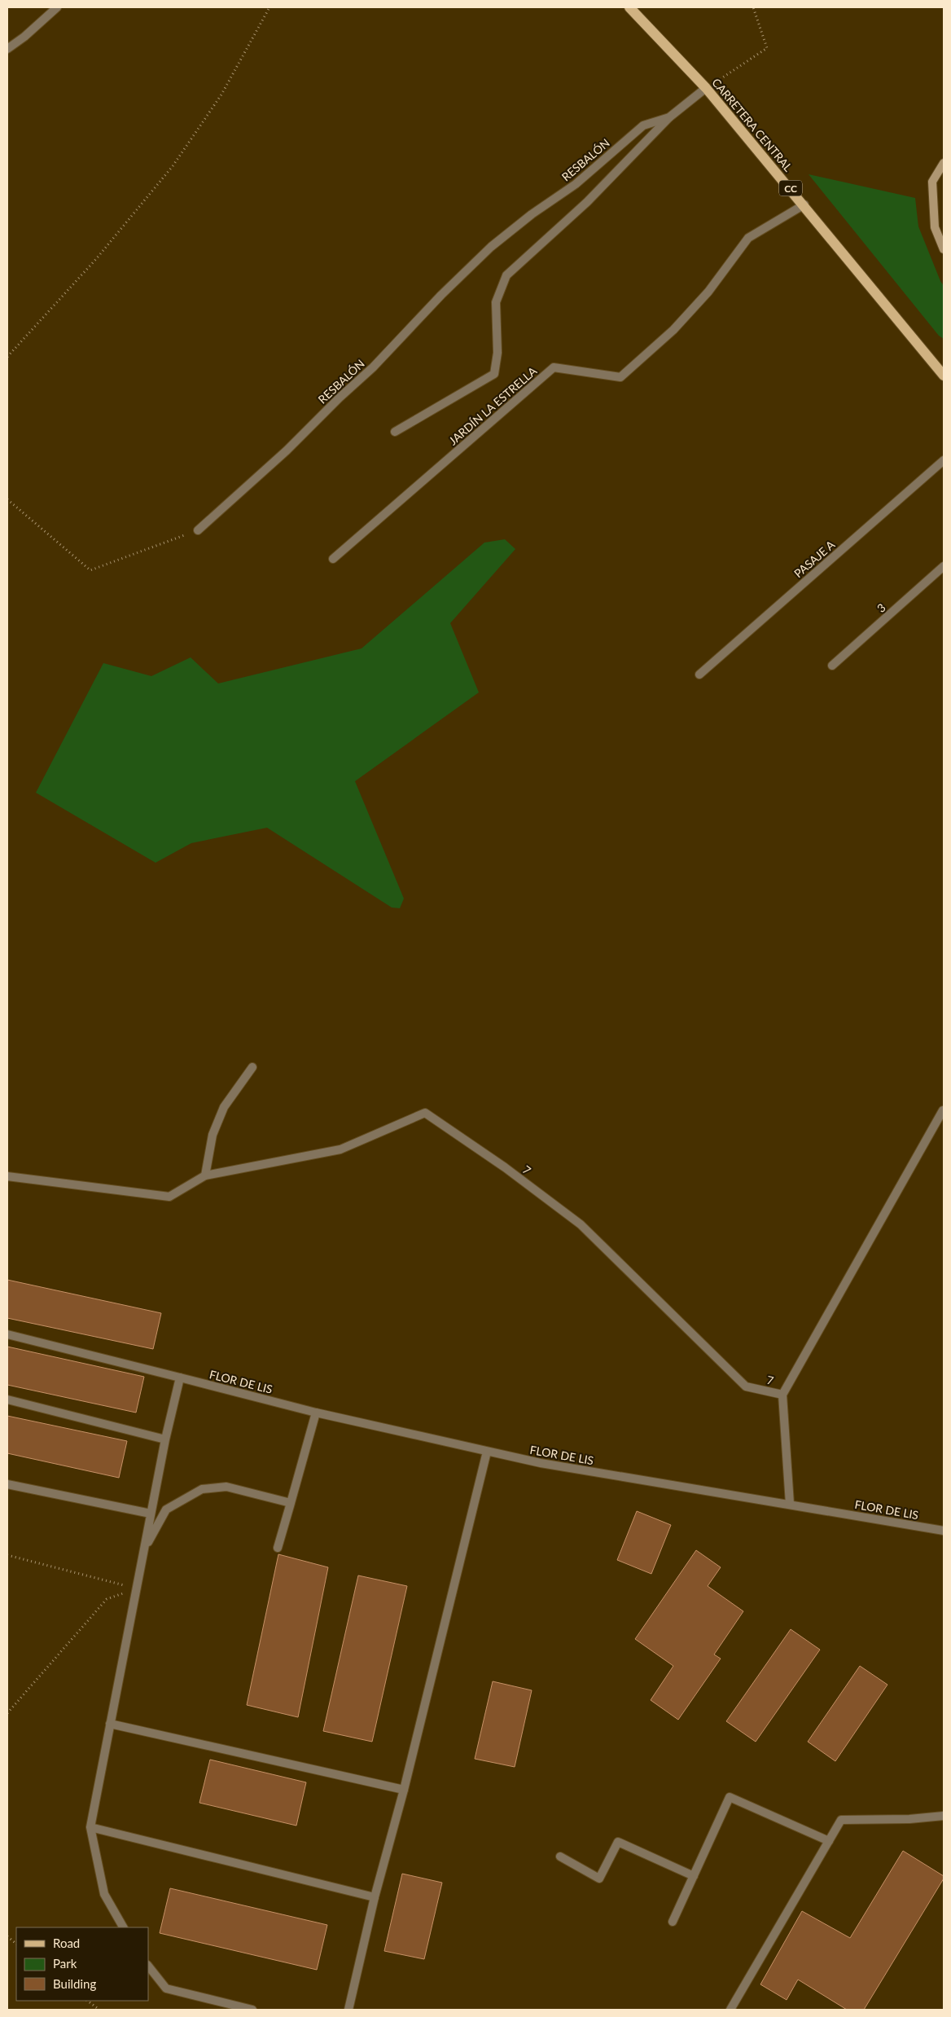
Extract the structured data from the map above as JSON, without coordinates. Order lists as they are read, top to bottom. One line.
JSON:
{"streets":{"main road":["CARRETERA CENTRAL","CC"],"street":["RESBALÓN","JARDÍN LA ESTRELLA","PASAJE A","3","7","FLOR DE LIS"]},"crossings":[["CARRETERA CENTRAL","JARDÍN LA ESTRELLA"],["7","FLOR DE LIS"]],"legend":["Road","Park","Building"]}
